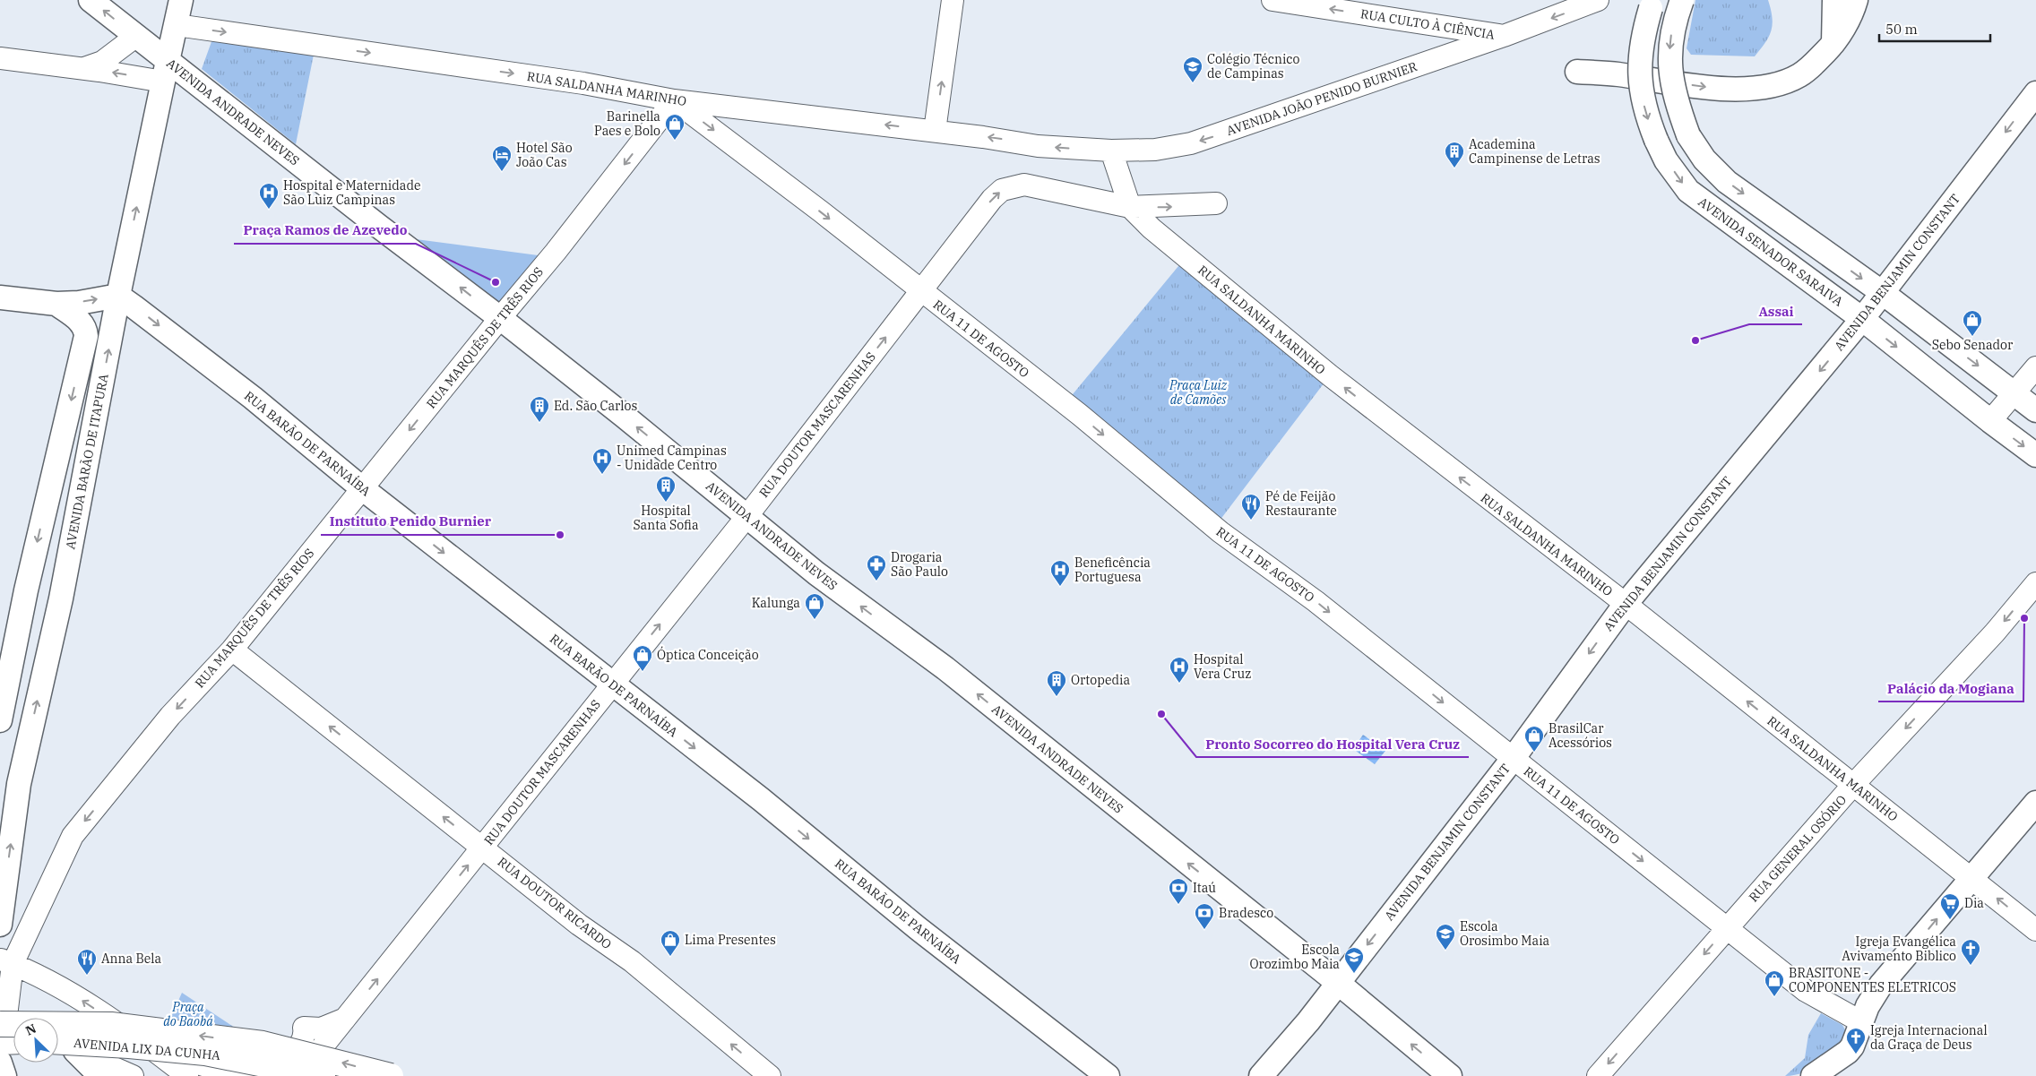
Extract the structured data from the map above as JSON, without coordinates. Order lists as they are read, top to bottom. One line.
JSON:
{"streets":{"highway":["AVENIDA LIX DA CUNHA"],"main road":["AVENIDA ANDRADE NEVES","AVENIDA SENADOR SARAIVA","AVENIDA BENJAMIN CONSTANT","RUA BARÃO DE PARNAÍBA","AVENIDA BARÃO DE ITAPURA"],"street":["RUA CULTO À CIÊNCIA","RUA SALDANHA MARINHO","AVENIDA JOÃO PENIDO BURNIER","RUA MARQUÊS DE TRÊS RIOS","RUA 11 DE AGOSTO","RUA DOUTOR MASCARENHAS","RUA GENERAL OSÓRIO","RUA DOUTOR RICARDO"]},"crossings":[["RUA CULTO À CIÊNCIA","AVENIDA JOÃO PENIDO BURNIER"],["RUA SALDANHA MARINHO","AVENIDA JOÃO PENIDO BURNIER"],["RUA SALDANHA MARINHO","AVENIDA BENJAMIN CONSTANT"],["RUA SALDANHA MARINHO","RUA MARQUÊS DE TRÊS RIOS"],["RUA SALDANHA MARINHO","RUA 11 DE AGOSTO"],["RUA SALDANHA MARINHO","RUA DOUTOR MASCARENHAS"],["RUA SALDANHA MARINHO","AVENIDA BARÃO DE ITAPURA"],["RUA SALDANHA MARINHO","RUA GENERAL OSÓRIO"],["AVENIDA ANDRADE NEVES","AVENIDA BENJAMIN CONSTANT"],["AVENIDA ANDRADE NEVES","RUA MARQUÊS DE TRÊS RIOS"],["AVENIDA ANDRADE NEVES","RUA DOUTOR MASCARENHAS"],["AVENIDA ANDRADE NEVES","AVENIDA BARÃO DE ITAPURA"],["AVENIDA SENADOR SARAIVA","AVENIDA BENJAMIN CONSTANT"],["AVENIDA BENJAMIN CONSTANT","RUA 11 DE AGOSTO"],["RUA MARQUÊS DE TRÊS RIOS","RUA 11 DE AGOSTO"],["RUA MARQUÊS DE TRÊS RIOS","RUA BARÃO DE PARNAÍBA"],["RUA MARQUÊS DE TRÊS RIOS","RUA DOUTOR RICARDO"],["RUA MARQUÊS DE TRÊS RIOS","AVENIDA LIX DA CUNHA"],["RUA 11 DE AGOSTO","RUA DOUTOR MASCARENHAS"],["RUA 11 DE AGOSTO","RUA GENERAL OSÓRIO"],["RUA DOUTOR MASCARENHAS","RUA BARÃO DE PARNAÍBA"],["RUA DOUTOR MASCARENHAS","RUA DOUTOR RICARDO"],["RUA BARÃO DE PARNAÍBA","AVENIDA BARÃO DE ITAPURA"]],"one_way":["RUA CULTO À CIÊNCIA","AVENIDA JOÃO PENIDO BURNIER","AVENIDA ANDRADE NEVES","AVENIDA BENJAMIN CONSTANT","RUA MARQUÊS DE TRÊS RIOS","RUA 11 DE AGOSTO","RUA DOUTOR MASCARENHAS","RUA BARÃO DE PARNAÍBA","RUA GENERAL OSÓRIO","RUA DOUTOR RICARDO"],"parks":["Praça Luiz de Camões","Praça do Baobá"],"places":{"school or university":["Colégio Técnico de Campinas","Escola Orosimbo Maia","Escola Orozimbo Maia"],"shop":["Barinella Paes e Bolo","Sebo Senador","Kalunga","Óptica Conceição","BrasilCar Acessórios","Lima Presentes","BRASITONE - COMPONENTES ELETRICOS"],"building":["Academina Campinense de Letras","Ed. São Carlos","Hospital Santa Sofia","Ortopedia"],"hotel":["Hotel São João Cas"],"hospital":["Hospital e Maternidade São Luiz Campinas","Unimed Campinas - Unidade Centro","Beneficência Portuguesa","Hospital Vera Cruz"],"other":["Praça Ramos de Azevedo","Assai","Instituto Penido Burnier","Palácio da Mogiana","Pronto Socorreo do Hospital Vera Cruz"],"restaurant":["Pé de Feijão Restaurante","Anna Bela"],"pharmacy":["Drogaria São Paulo"],"bank":["Itaú","Bradesco"],"supermarket":["Dia"],"church":["Igreja Evangélica Avivamento Biblico","Igreja Internacional da Graça de Deus"]},"scale_bar":"50 m","north":"top left"}
